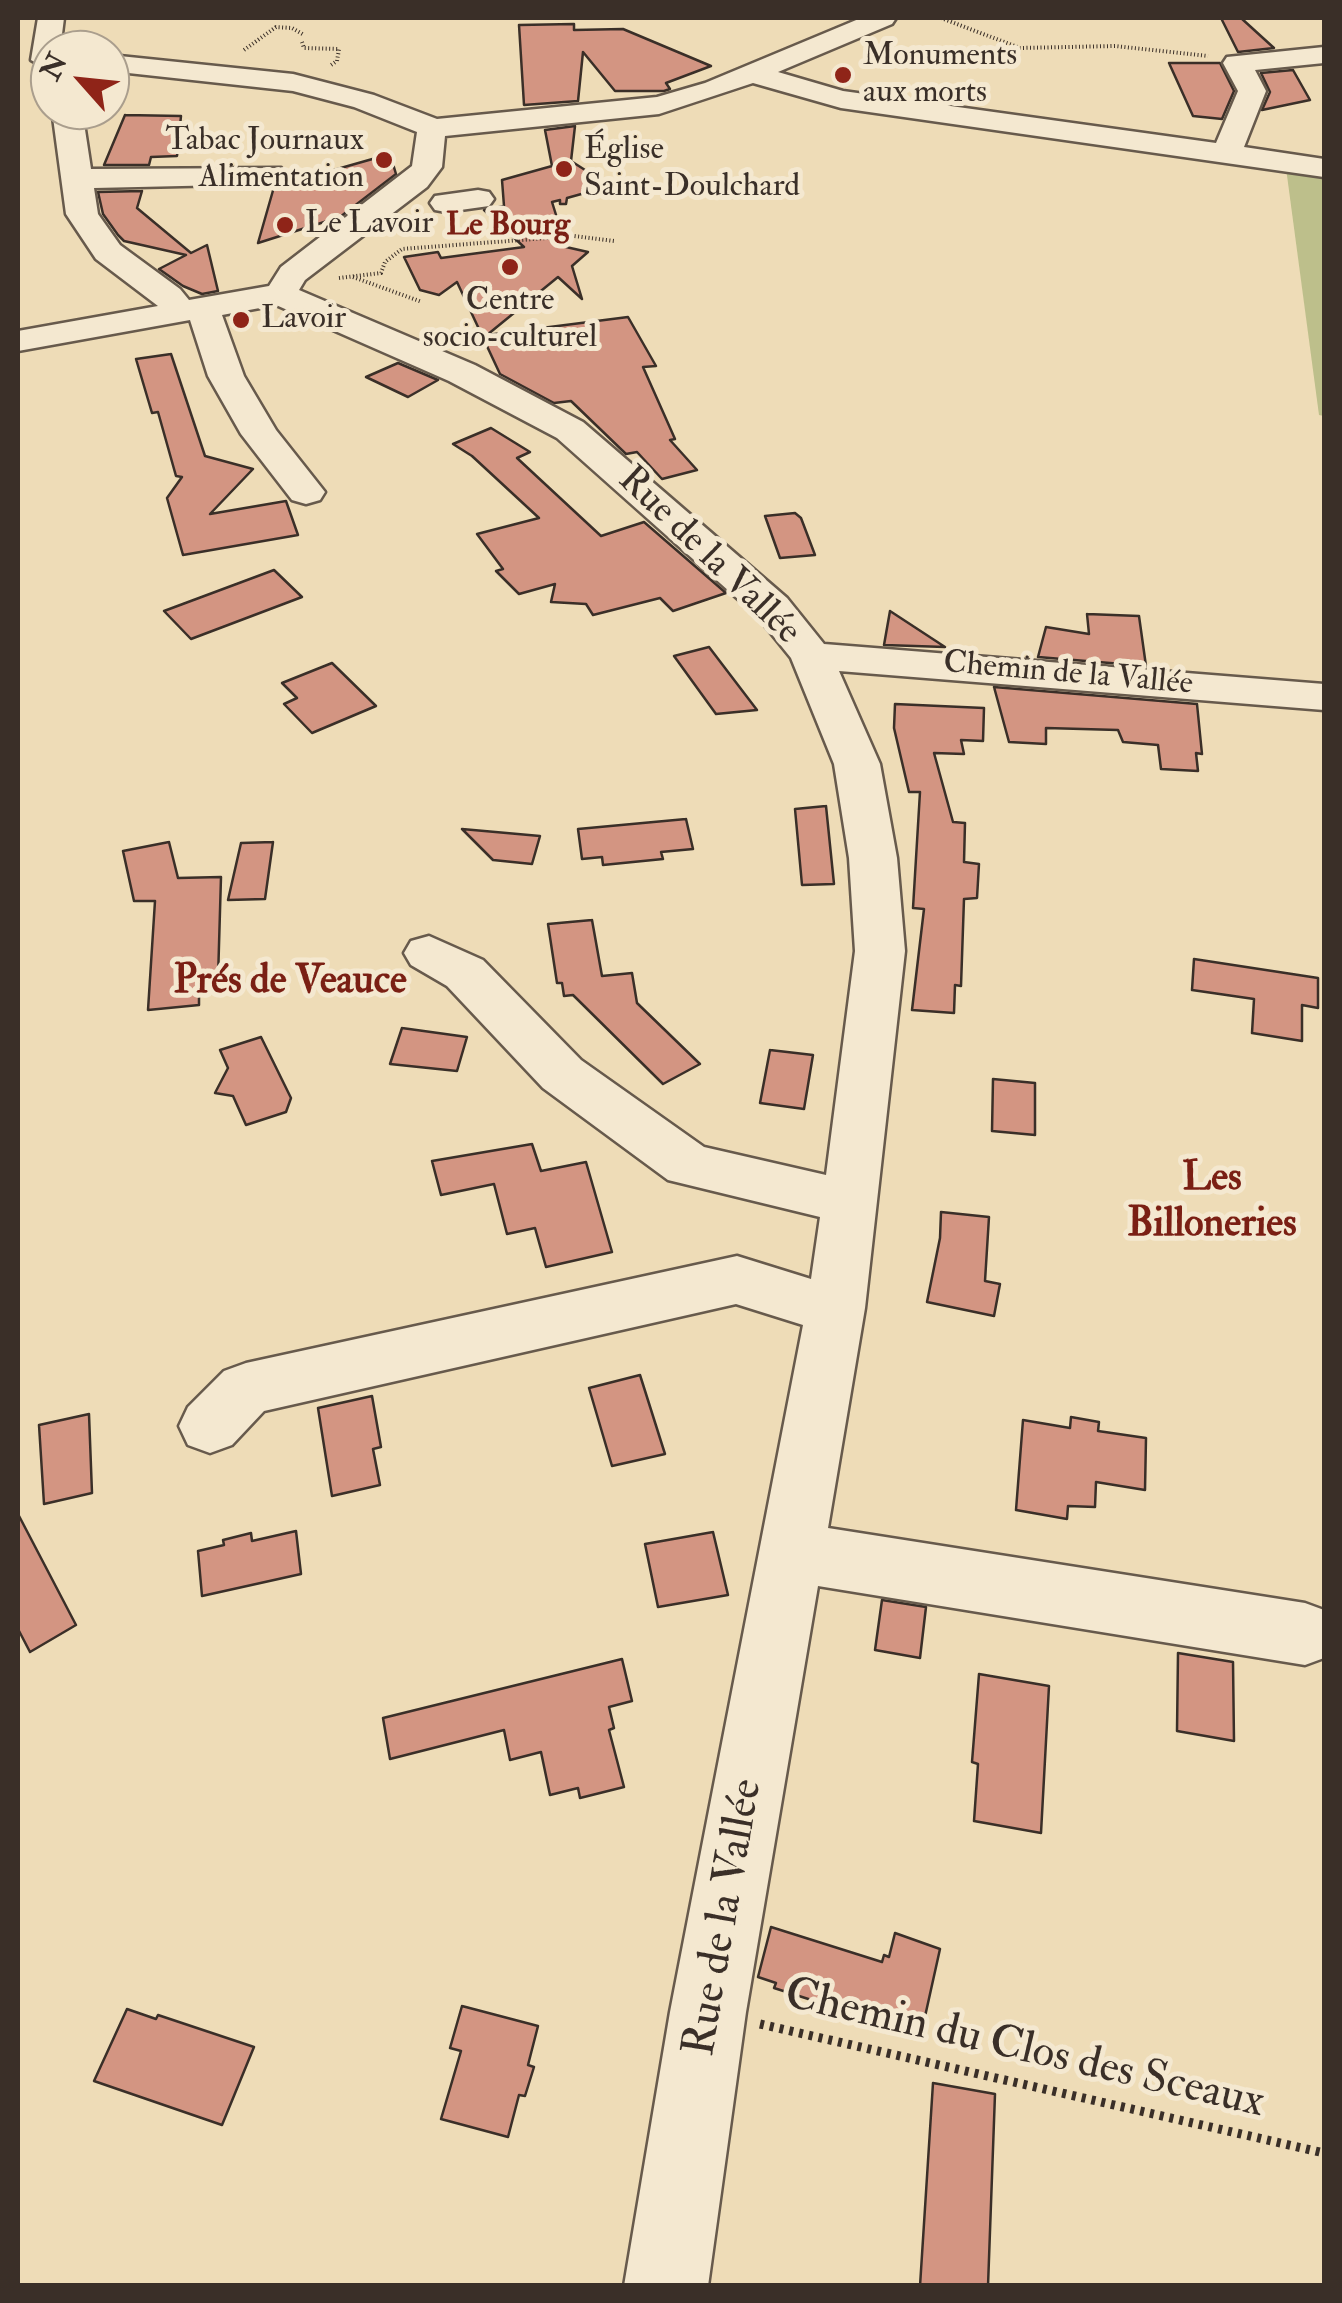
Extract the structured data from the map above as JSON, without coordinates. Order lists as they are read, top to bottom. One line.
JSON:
{"streets":{"street":["Rue de la Vallée","Chemin de la Vallée"],"path":["Chemin du Clos des Sceaux"]},"crossings":[["Rue de la Vallée","Chemin de la Vallée"],["Rue de la Vallée","Chemin du Clos des Sceaux"]],"districts":["Le Bourg","Prés de Veauce","Les Billoneries"],"places":["Monuments aux morts","Tabac Journaux Alimentation","Église Saint-Doulchard","Le Lavoir","Centre socio-culturel","Lavoir"],"north":"top left"}
